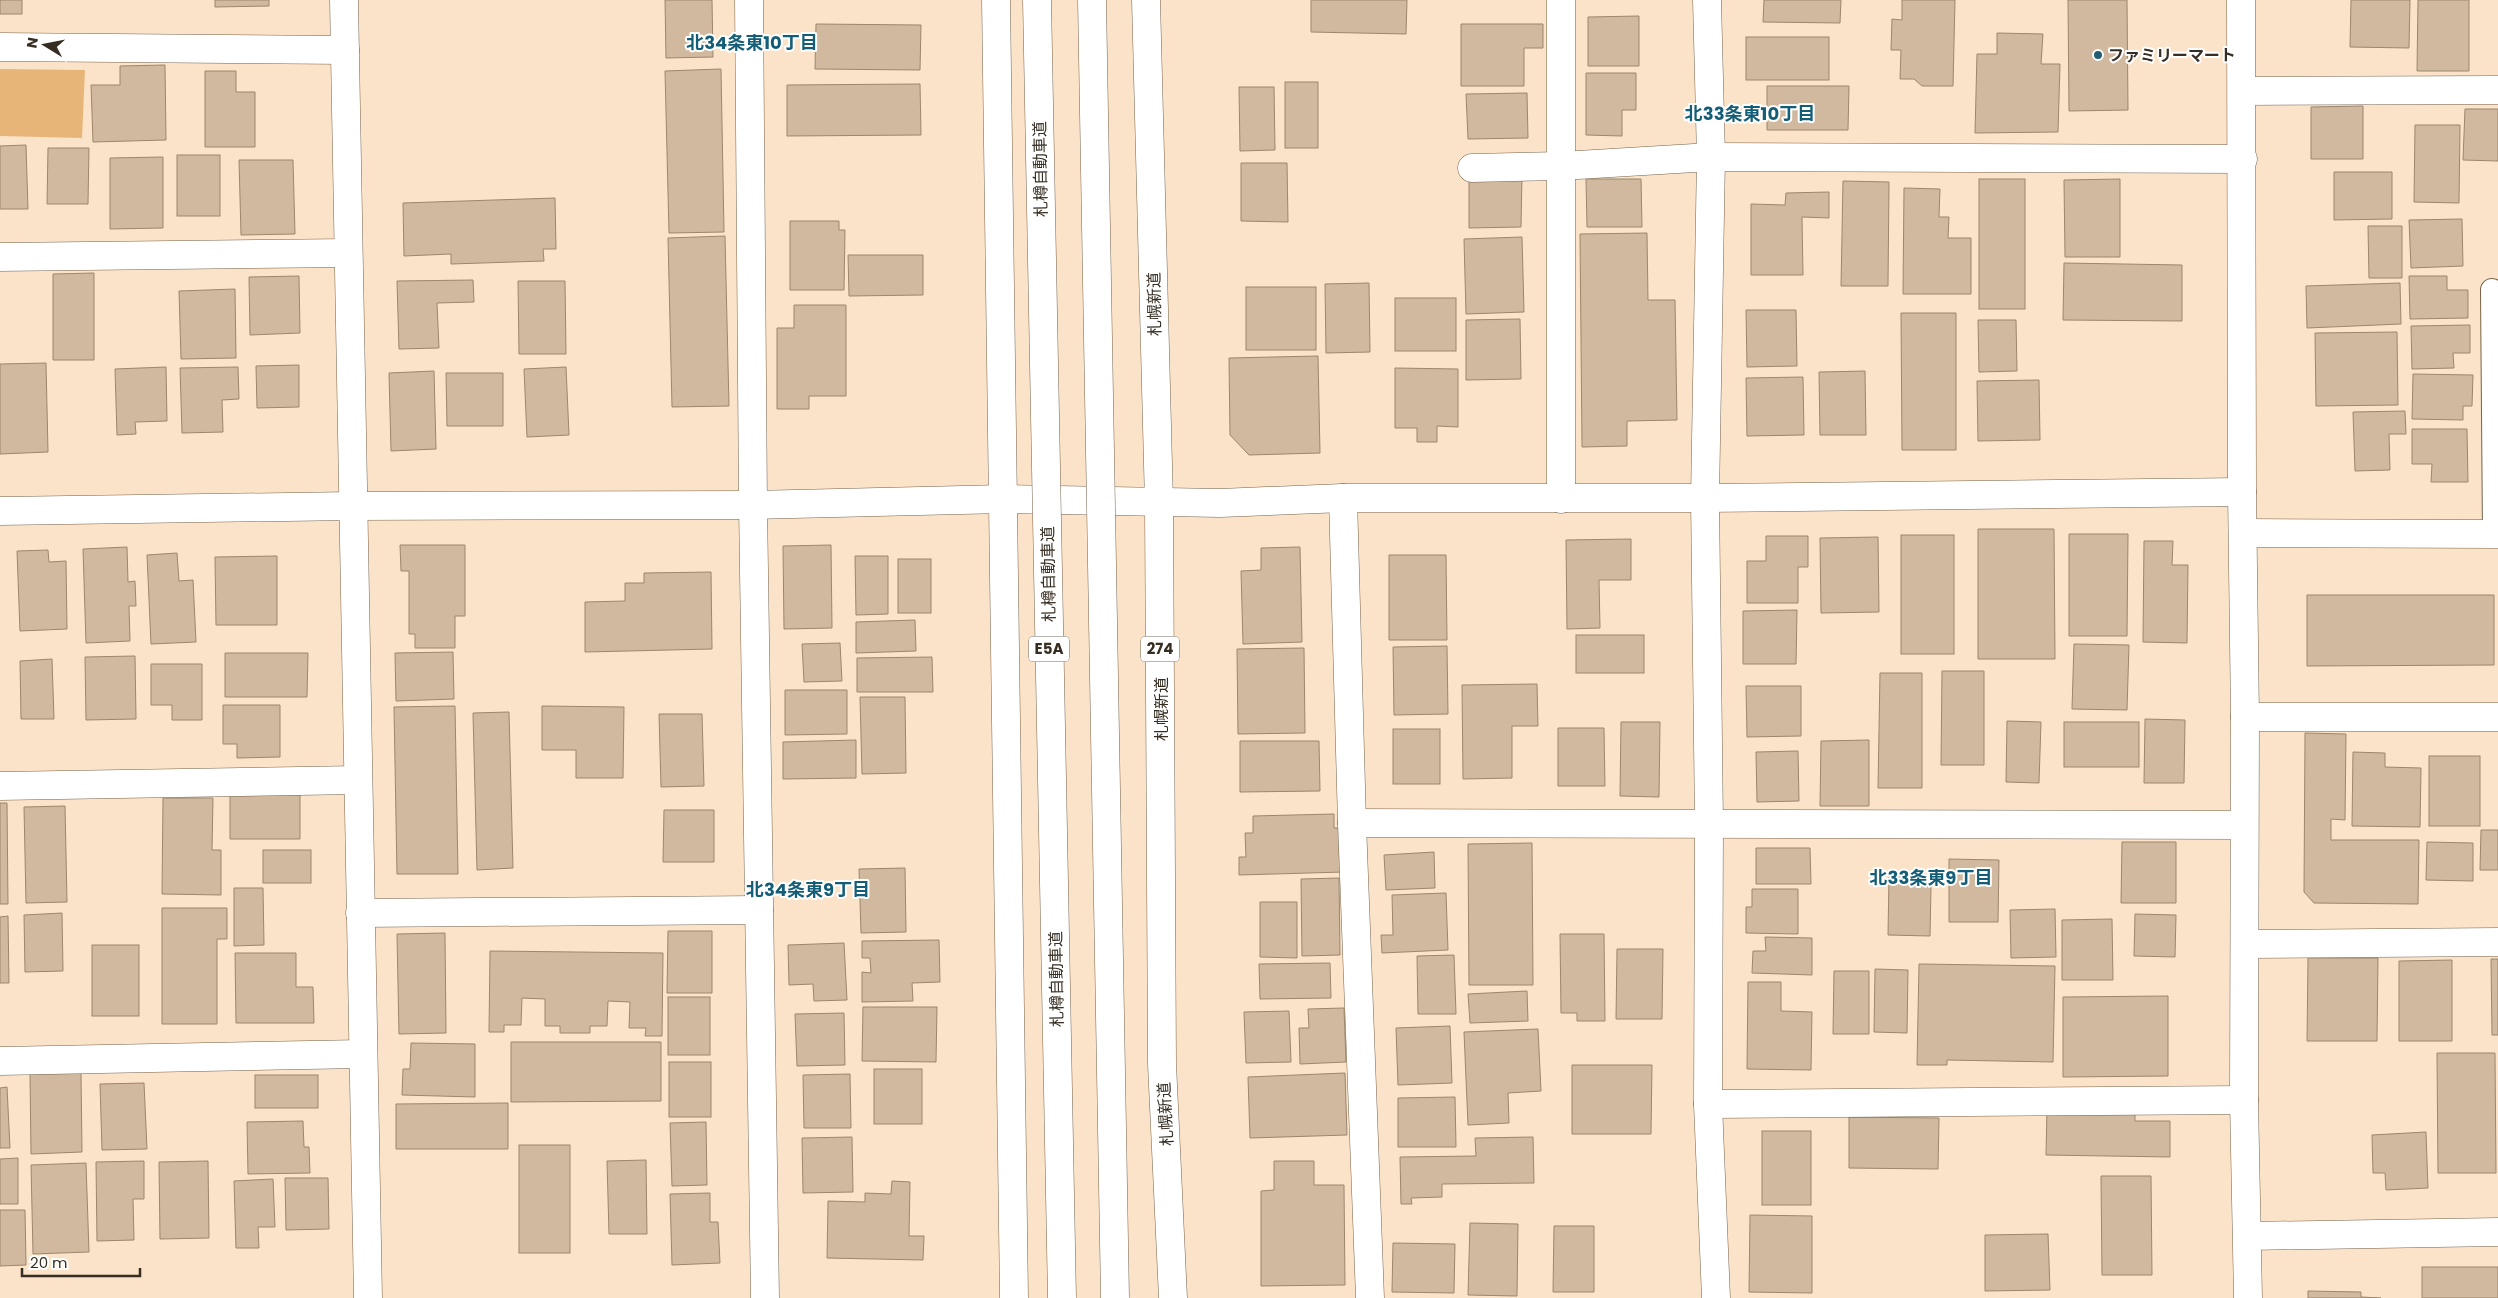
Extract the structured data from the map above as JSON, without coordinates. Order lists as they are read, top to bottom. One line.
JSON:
{"streets":{"main road":["札樽自動車道","札幌新道","E5A","274"]},"districts":["北34条東10丁目","北33条東10丁目","北33条東9丁目","北34条東9丁目"],"places":["ファミリーマート"],"scale_bar":"20 m","north":"left"}
